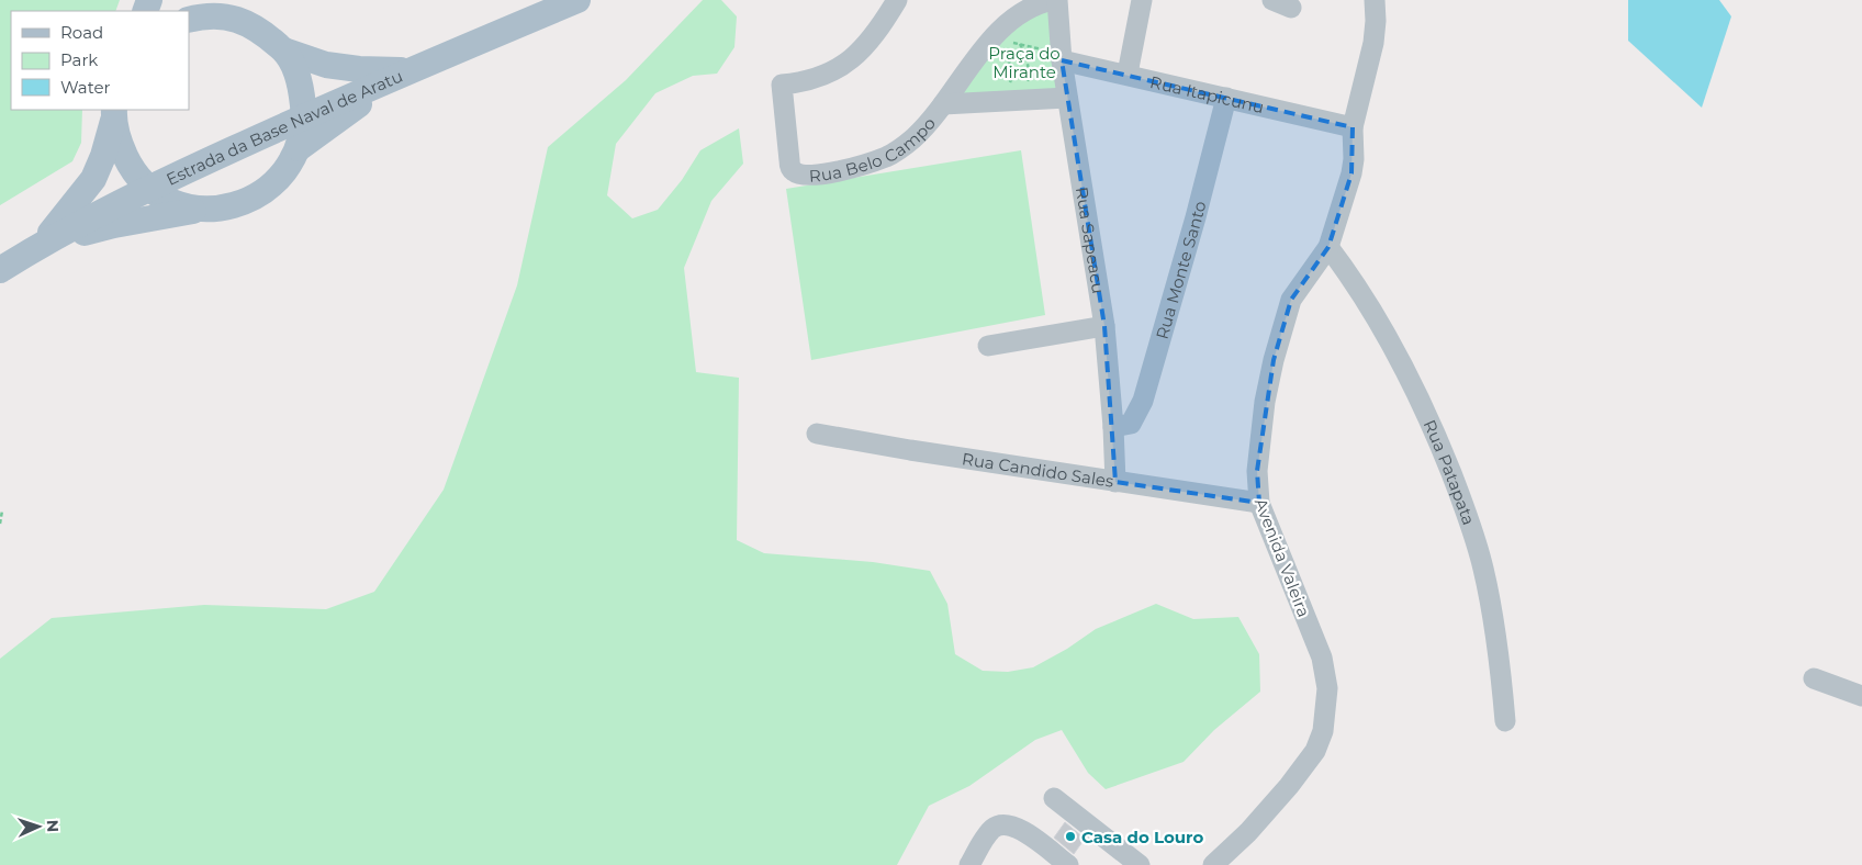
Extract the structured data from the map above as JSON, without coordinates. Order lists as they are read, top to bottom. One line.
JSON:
{"streets":{"main road":["Estrada da Base Naval de Aratu"],"street":["Rua Itapicunu","Rua Belo Campo","Rua Sapeacu","Rua Monte Santo","Rua Candido Sales","Rua Patapata","Avenida Valeira"]},"crossings":[["Rua Itapicunu","Rua Sapeacu"],["Rua Itapicunu","Rua Monte Santo"],["Rua Itapicunu","Avenida Valeira"],["Rua Belo Campo","Rua Sapeacu"],["Rua Sapeacu","Rua Monte Santo"],["Rua Sapeacu","Rua Candido Sales"],["Rua Candido Sales","Avenida Valeira"],["Rua Patapata","Avenida Valeira"]],"parks":["Praça do Mirante"],"places":["Casa do Louro"],"legend":["Road","Park","Water"],"north":"right"}
